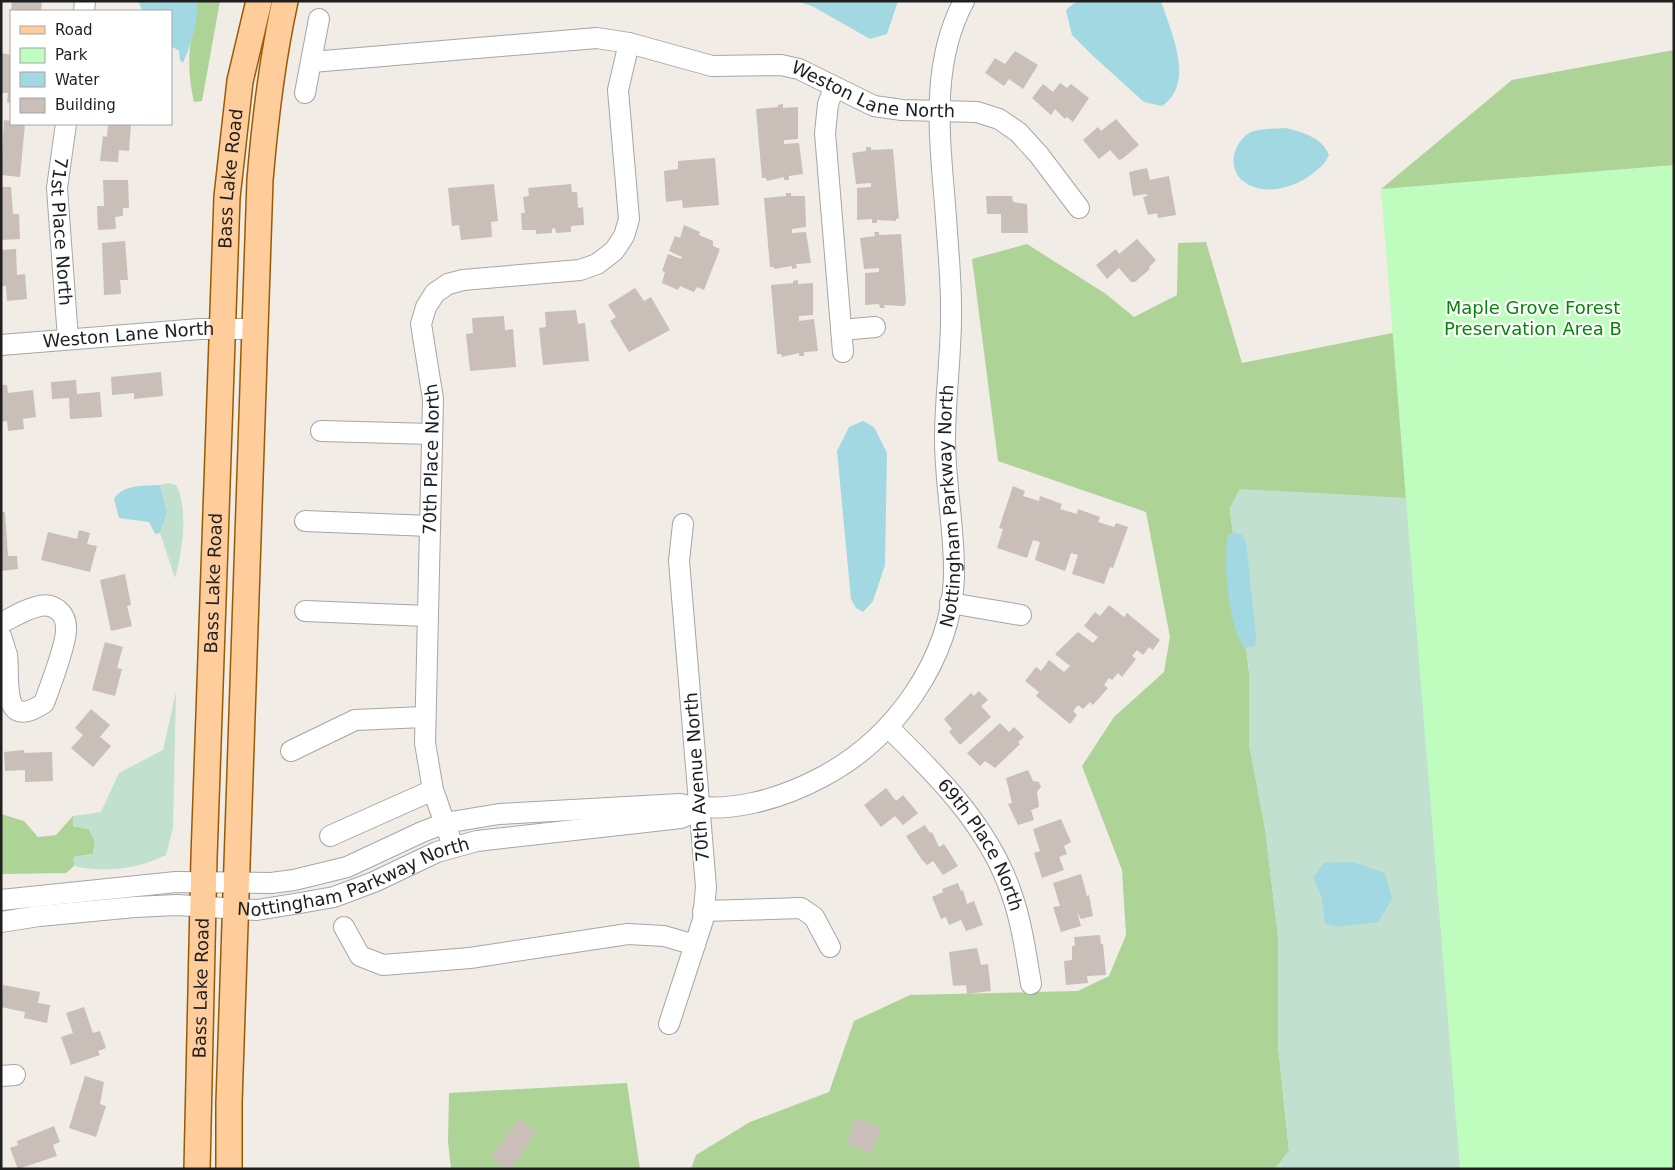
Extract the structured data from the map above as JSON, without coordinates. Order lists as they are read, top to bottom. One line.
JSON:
{"streets":{"main road":["Bass Lake Road"],"street":["Weston Lane North","71st Place North","70th Place North","Nottingham Parkway North","70th Avenue North","69th Place North"]},"crossings":[["Weston Lane North","Bass Lake Road"],["Weston Lane North","71st Place North"],["Weston Lane North","70th Place North"],["Weston Lane North","Nottingham Parkway North"],["Bass Lake Road","Nottingham Parkway North"],["70th Place North","Nottingham Parkway North"],["Nottingham Parkway North","70th Avenue North"],["Nottingham Parkway North","69th Place North"]],"parks":["Maple Grove Forest Preservation Area B"],"legend":["Road","Park","Water","Building"]}
